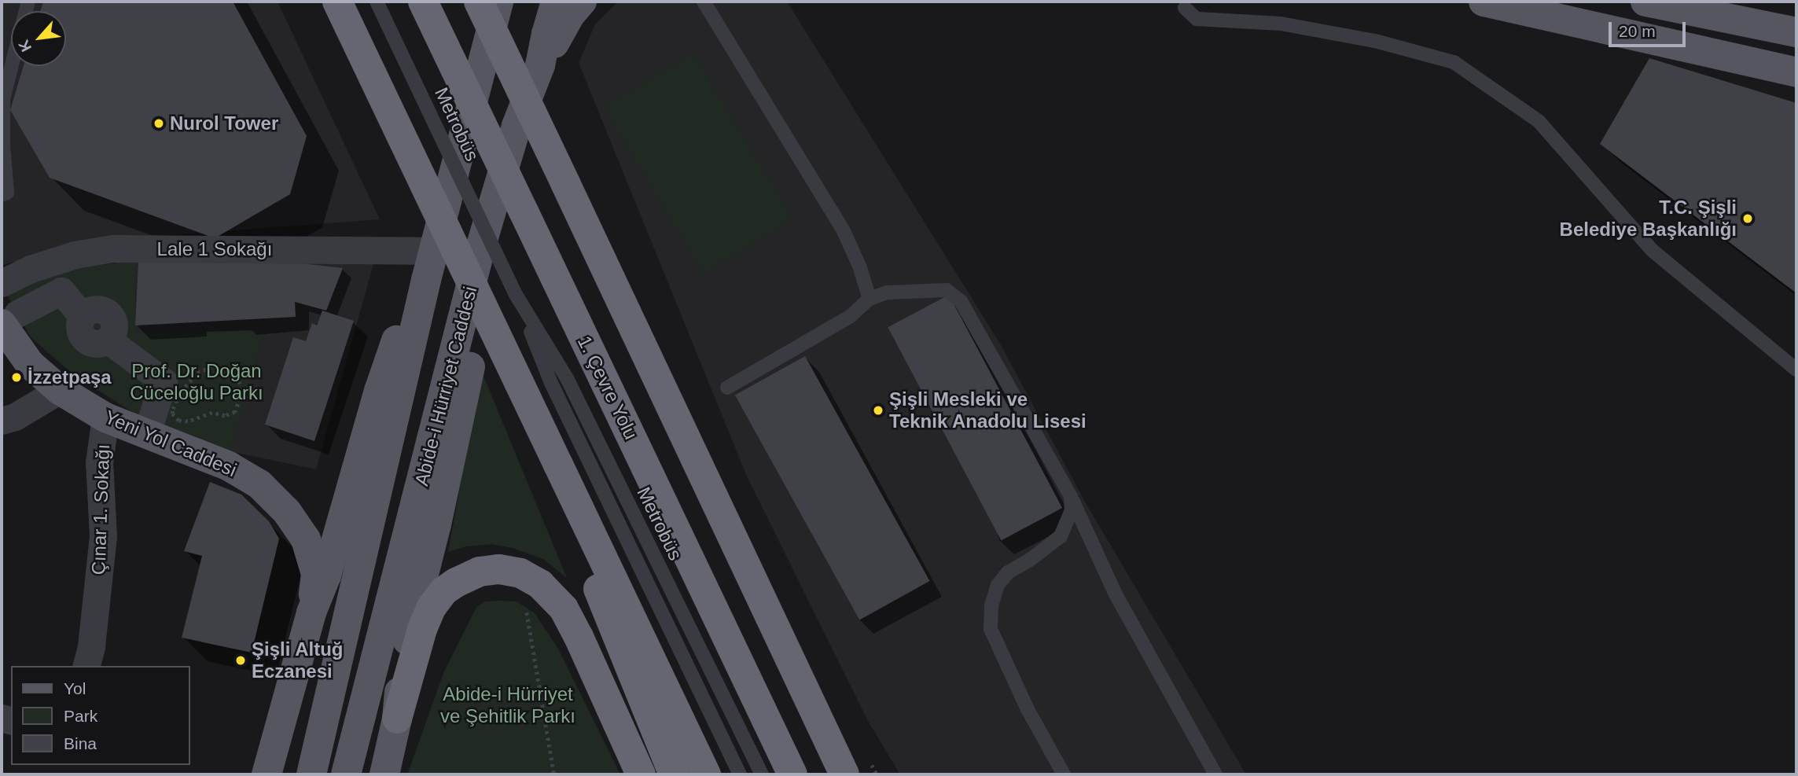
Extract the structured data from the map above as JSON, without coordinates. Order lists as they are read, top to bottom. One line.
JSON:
{"streets":{"highway":["1. Çevre Yolu"],"main road":["Abide-i Hürriyet Caddesi","Yeni Yol Caddesi"],"street":["Lale 1 Sokağı","Çınar 1. Sokağı"],"lane":["Metrobüs"]},"crossings":[["Yeni Yol Caddesi","Çınar 1. Sokağı"]],"parks":["Prof. Dr. Doğan Cüceloğlu Parkı","Abide-i Hürriyet ve Şehitlik Parkı"],"places":["Nurol Tower","T.C. Şişli Belediye Başkanlığı","İzzetpaşa","Şişli Mesleki ve Teknik Anadolu Lisesi","Şişli Altuğ Eczanesi"],"legend":["Yol","Park","Bina"],"scale_bar":"20 m","north":"bottom left"}
